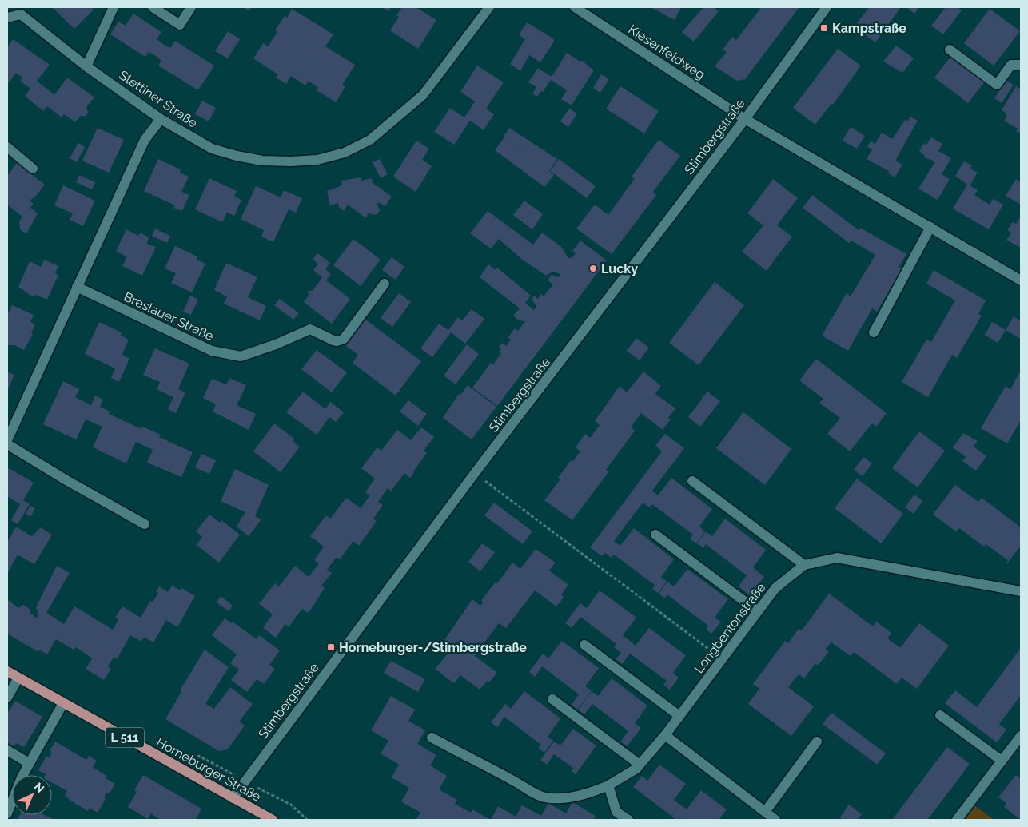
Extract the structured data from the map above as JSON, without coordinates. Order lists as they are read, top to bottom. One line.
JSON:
{"streets":{"main road":["L 511","Horneburger Straße"],"street":["Kiesenfeldweg","Stettiner Straße","Stimbergstraße","Breslauer Straße","Longbentonstraße"]},"crossings":[["Kiesenfeldweg","Stimbergstraße"],["Stimbergstraße","Horneburger Straße"]],"places":{"transit":["Kampstraße","Horneburger-/Stimbergstraße"],"other":["Lucky"]},"north":"top right"}
